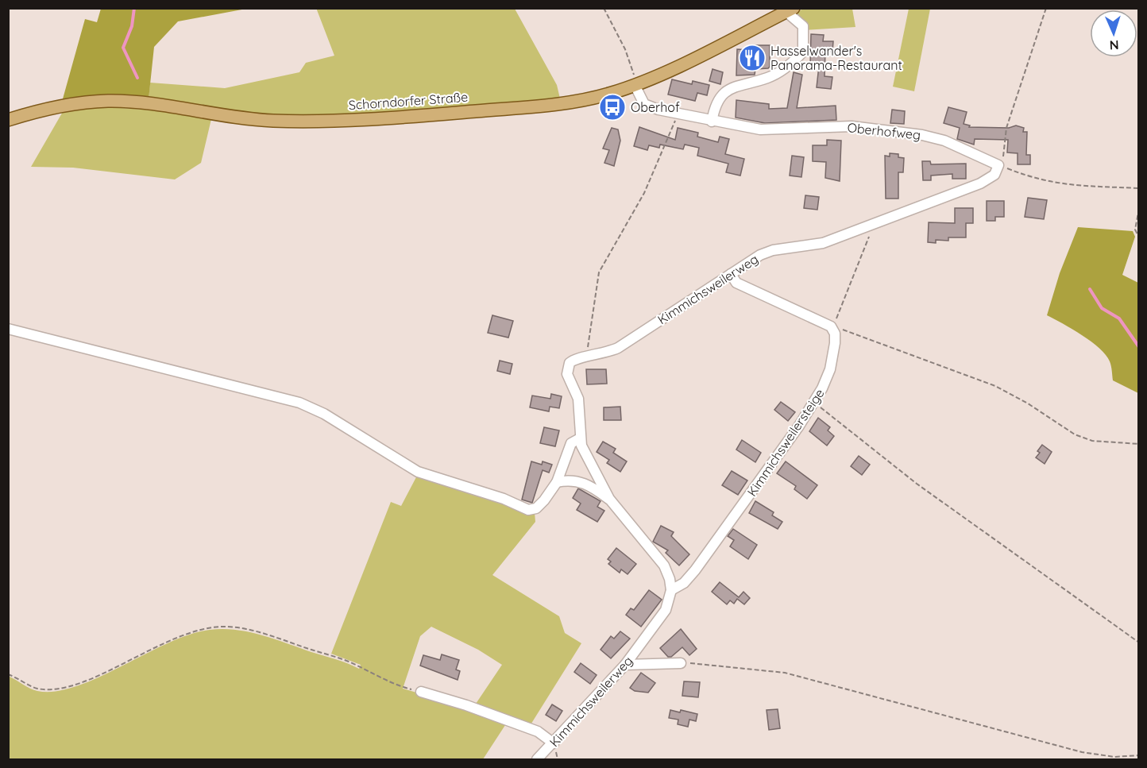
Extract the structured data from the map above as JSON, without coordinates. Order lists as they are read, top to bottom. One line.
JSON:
{"streets":{"main road":["Schorndorfer Straße"],"street":["Oberhofweg","Kimmichsweilerweg","Kimmichsweilersteige"]},"crossings":[["Schorndorfer Straße","Oberhofweg"],["Oberhofweg","Kimmichsweilerweg"],["Kimmichsweilerweg","Kimmichsweilersteige"]],"places":{"restaurant":["Hasselwander's Panorama-Restaurant"],"bus stop":["Oberhof"]},"north":"bottom"}
